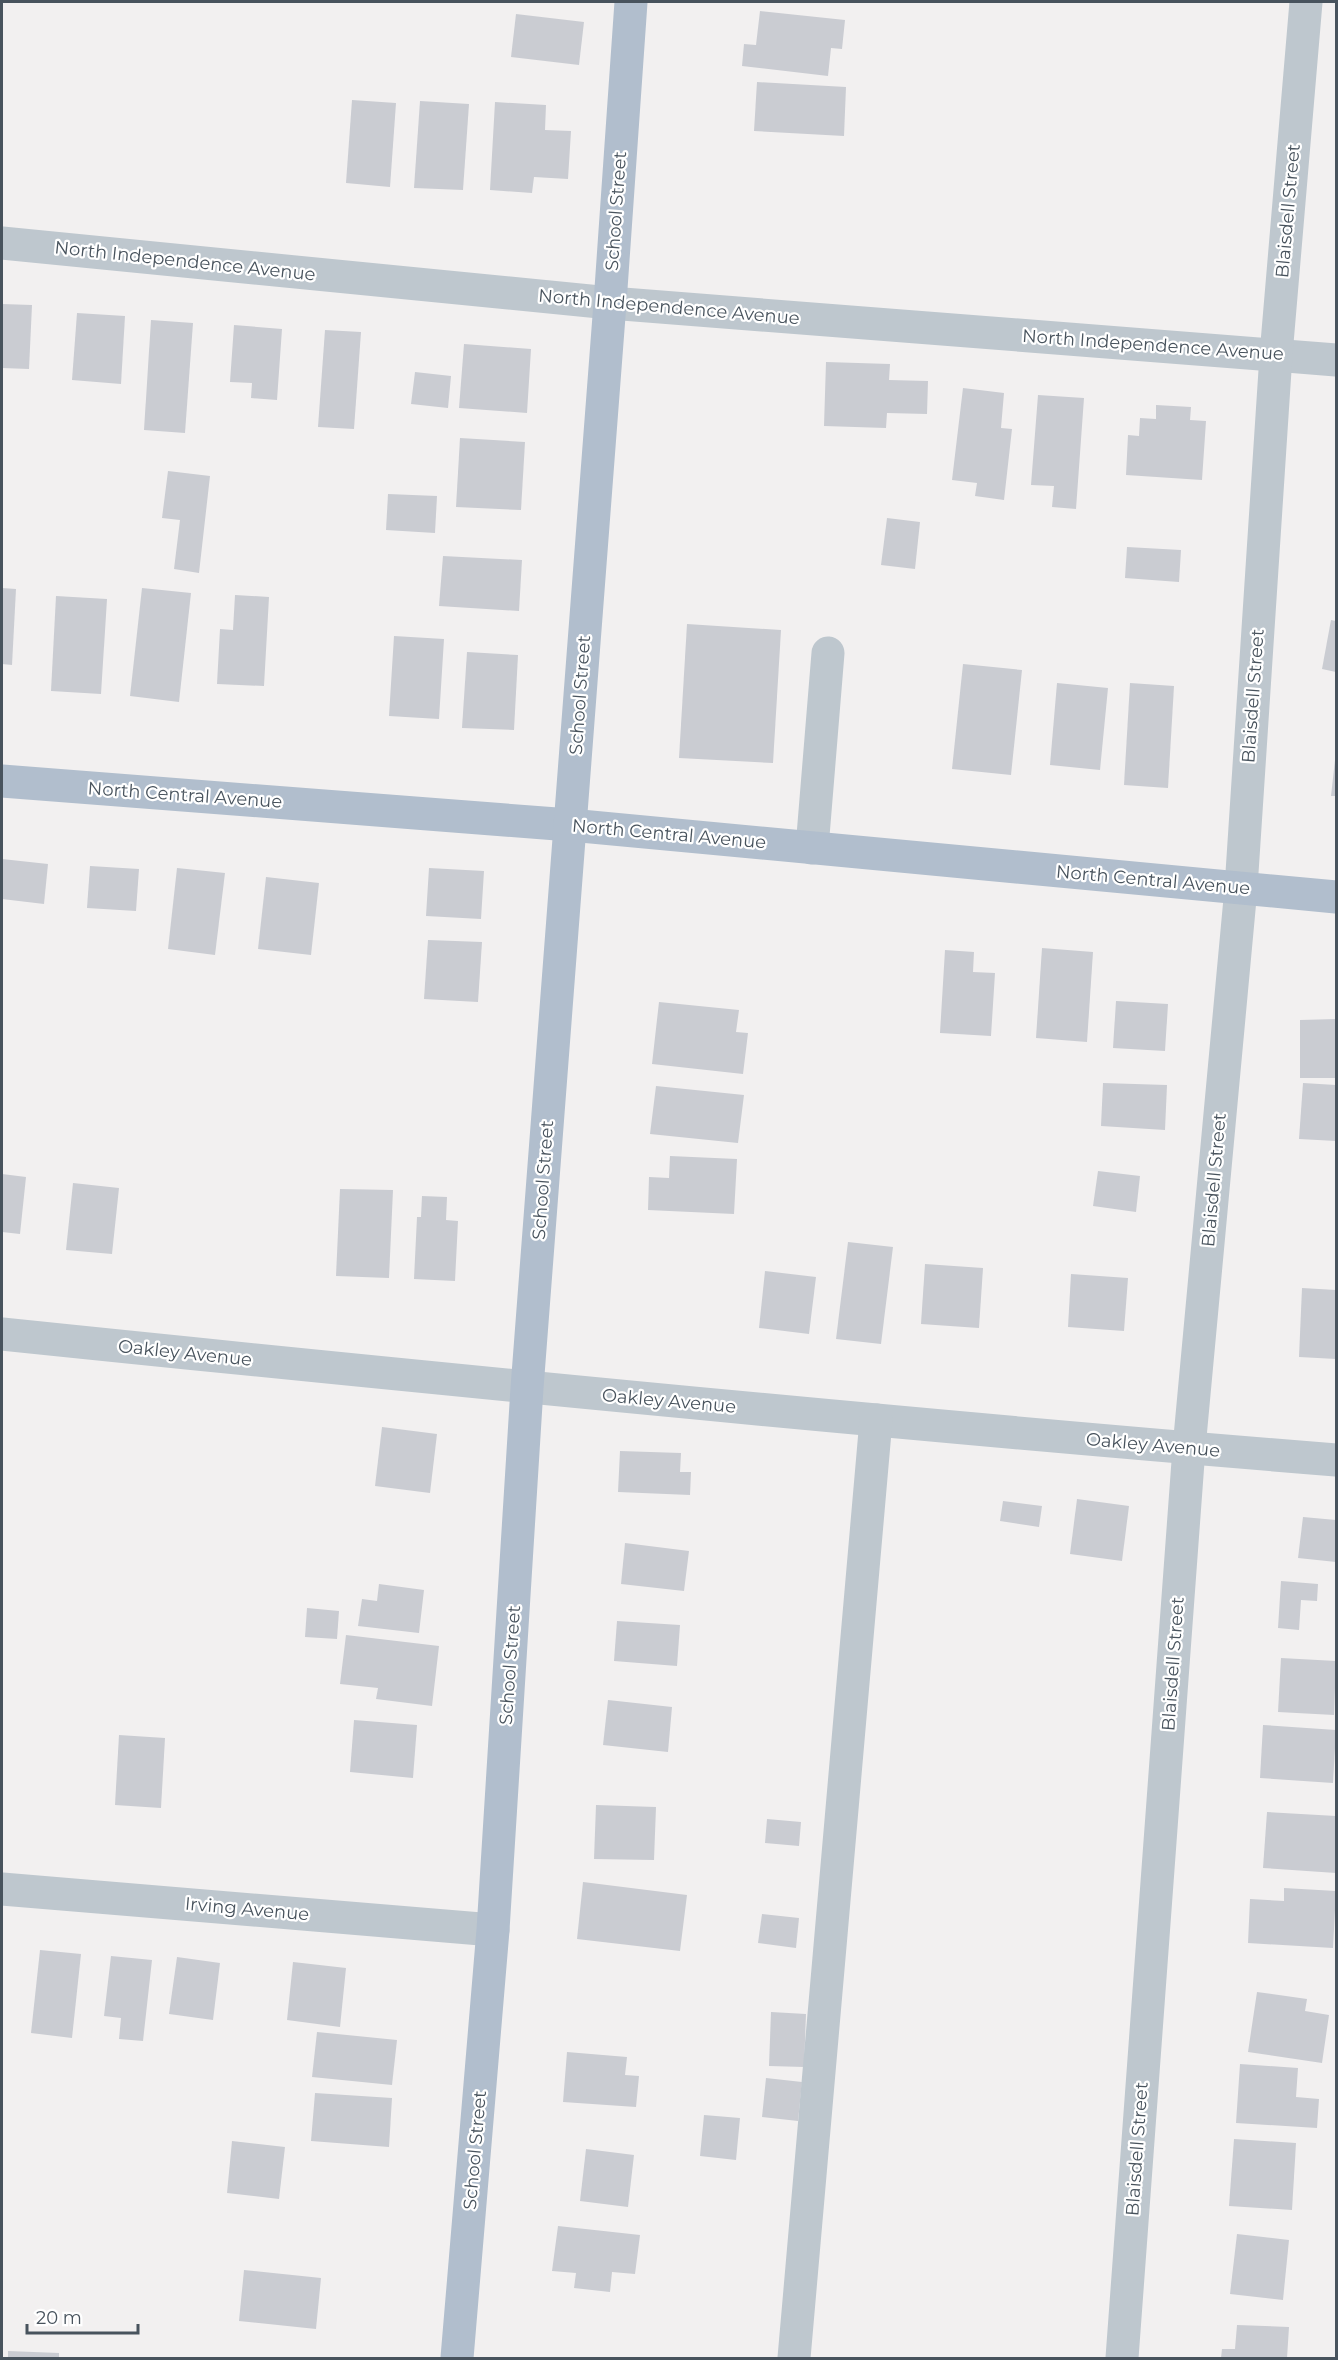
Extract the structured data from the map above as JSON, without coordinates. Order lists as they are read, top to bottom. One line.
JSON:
{"streets":{"main road":["School Street","North Central Avenue"],"street":["Blaisdell Street","North Independence Avenue","Oakley Avenue","Irving Avenue"]},"crossings":[["School Street","North Independence Avenue"],["School Street","North Central Avenue"],["School Street","Oakley Avenue"],["School Street","Irving Avenue"],["Blaisdell Street","North Independence Avenue"],["Blaisdell Street","North Central Avenue"],["Blaisdell Street","Oakley Avenue"]],"scale_bar":"20 m"}
